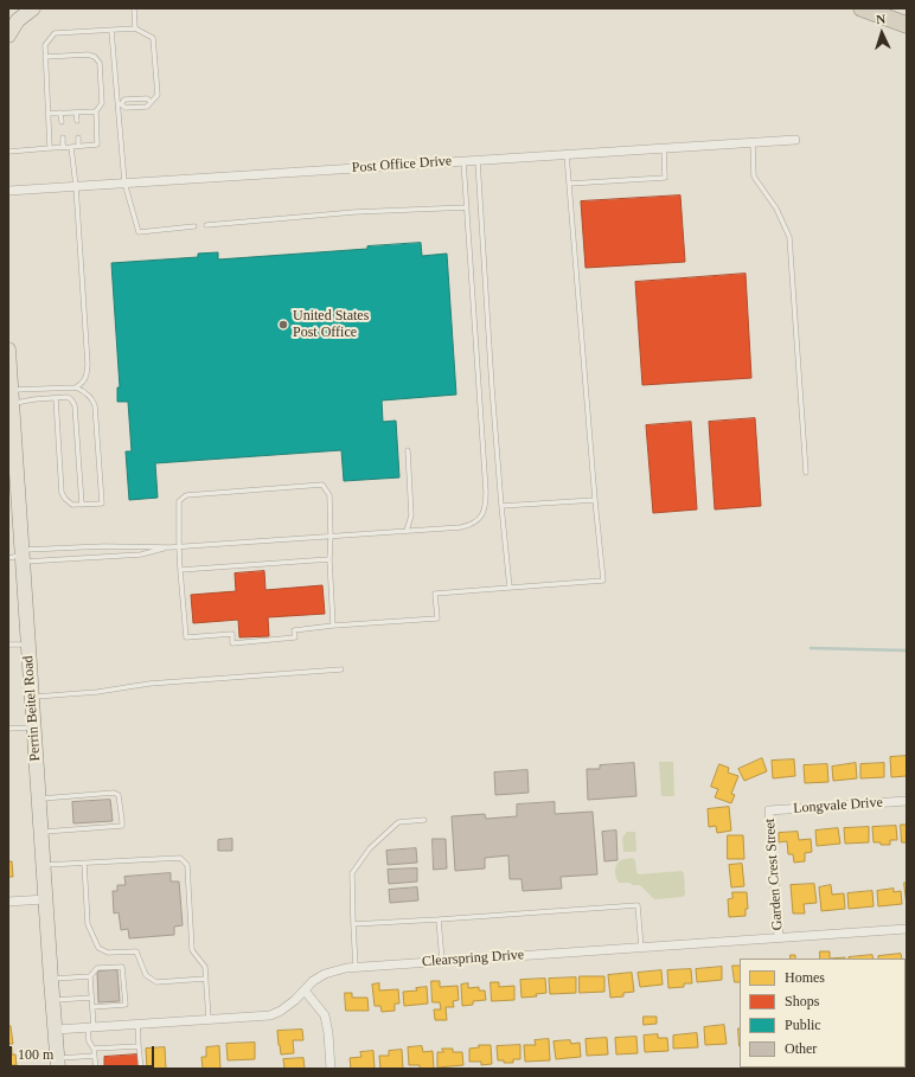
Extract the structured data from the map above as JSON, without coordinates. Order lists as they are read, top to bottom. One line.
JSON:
{"streets":{"main road":["Perrin Beitel Road"],"street":["Post Office Drive","Longvale Drive","Garden Crest Street","Clearspring Drive"]},"crossings":[["Perrin Beitel Road","Clearspring Drive"],["Longvale Drive","Garden Crest Street"],["Garden Crest Street","Clearspring Drive"]],"places":["United States Post Office"],"legend":["Homes","Shops","Public","Other"],"scale_bar":"100 m","north":"top"}
